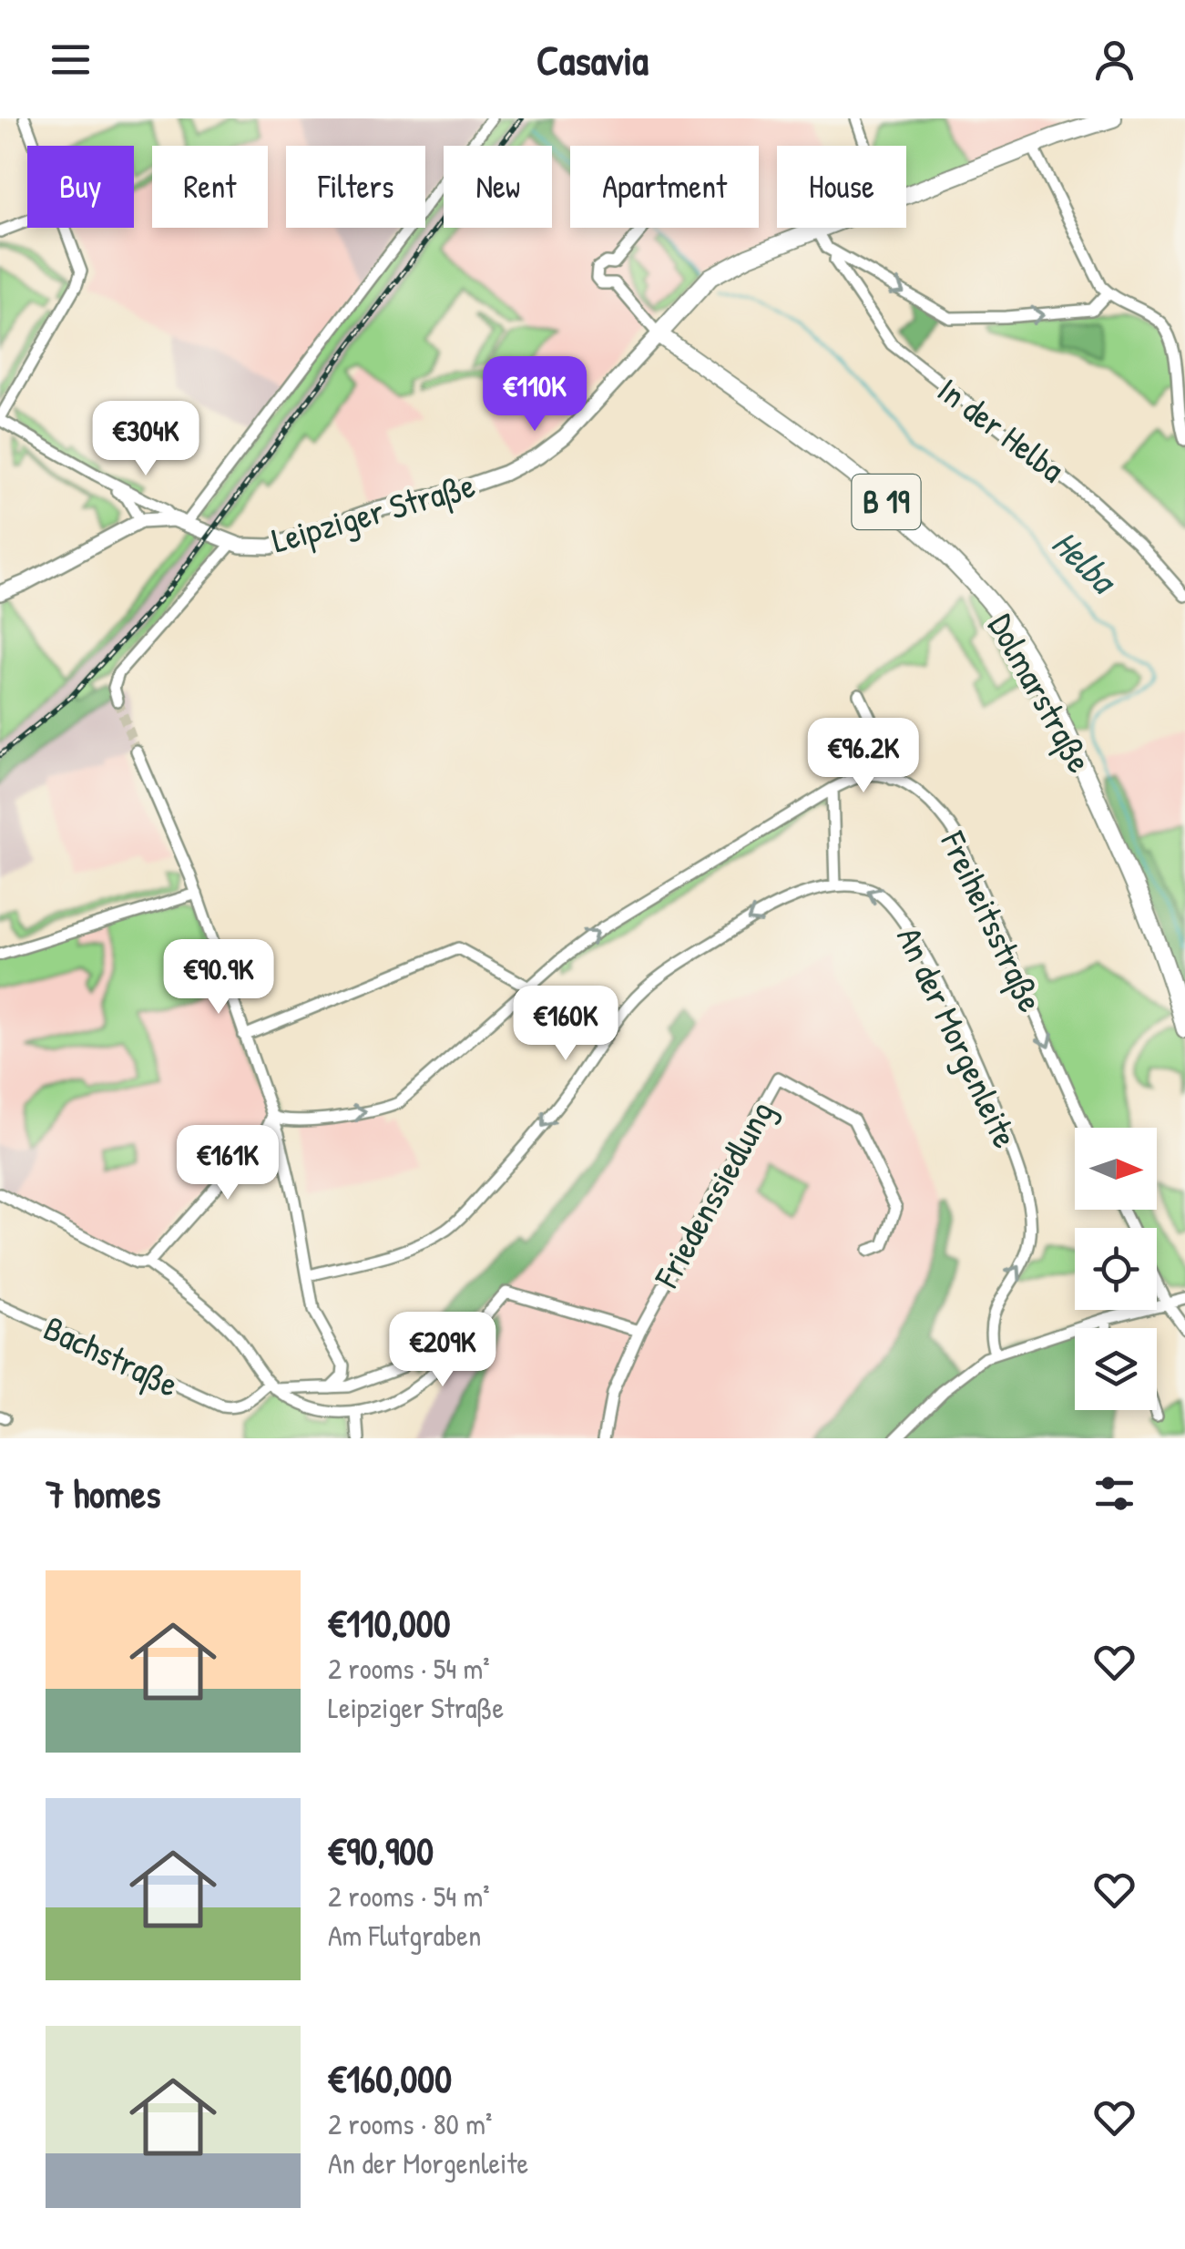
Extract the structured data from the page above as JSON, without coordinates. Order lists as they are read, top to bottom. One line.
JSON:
{"streets":{"main road":["B 19","Leipziger Straße","Dolmarstraße"],"street":["In der Helba","Freiheitsstraße","An der Morgenleite","Friedenssiedlung","Bachstraße"]},"crossings":[["Leipziger Straße","Dolmarstraße"]],"one_way":["Freiheitsstraße"],"water":["Helba"],"north":"right","page":{"header":"Casavia","chip":["Buy","Rent","Filters","New","Apartment","House"],"price":["€110K","€304K","€96.2K","€90.9K","€160K","€161K","€209K"],"heading":"7 homes","list":[{"name":"€110,000","note":"2 rooms · 54 m² · Leipziger Straße"},{"name":"€90,900","note":"2 rooms · 54 m² · Am Flutgraben"},{"name":"€160,000","note":"2 rooms · 80 m² · An der Morgenleite"}]}}
